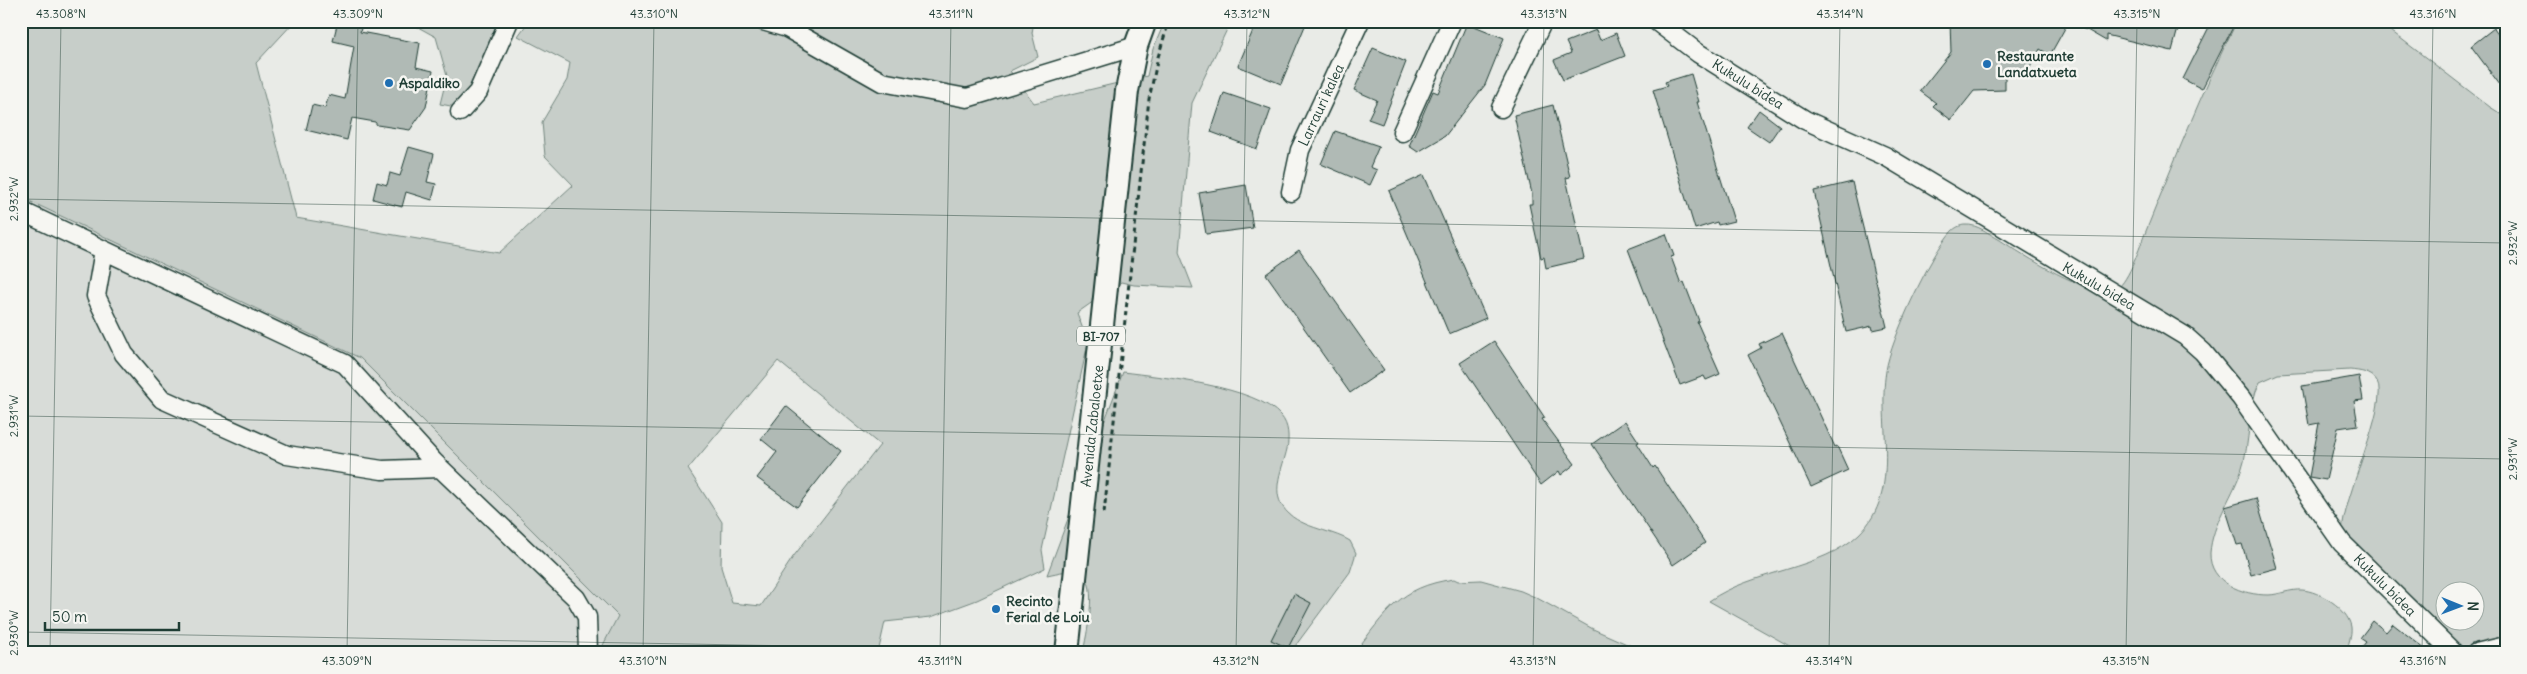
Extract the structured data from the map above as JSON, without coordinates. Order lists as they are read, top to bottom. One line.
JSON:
{"streets":{"main road":["BI-707","Avenida Zabaloetxe"],"street":["Kukulu bidea","Larrauri kalea"]},"places":["Restaurante Landatxueta","Aspaldiko","Recinto Ferial de Loiu"],"scale_bar":"50 m","north":"right","coordinates":["43.308°N","43.309°N","43.310°N","43.311°N","43.312°N","43.313°N","43.314°N","43.315°N","43.316°N","2.932°W","2.931°W","2.930°W"]}
